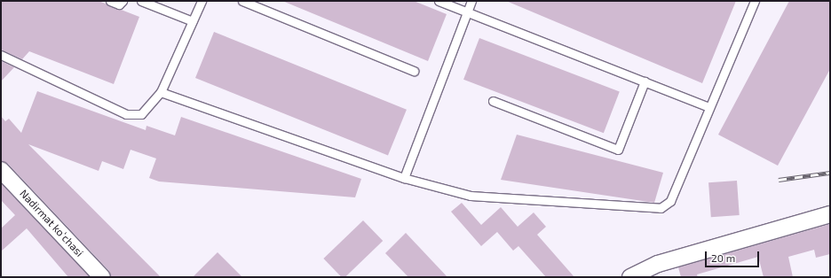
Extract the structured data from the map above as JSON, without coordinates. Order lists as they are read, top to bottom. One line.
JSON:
{"streets":{"street":["Nadirmat koʻchasi"]},"scale_bar":"20 m"}
